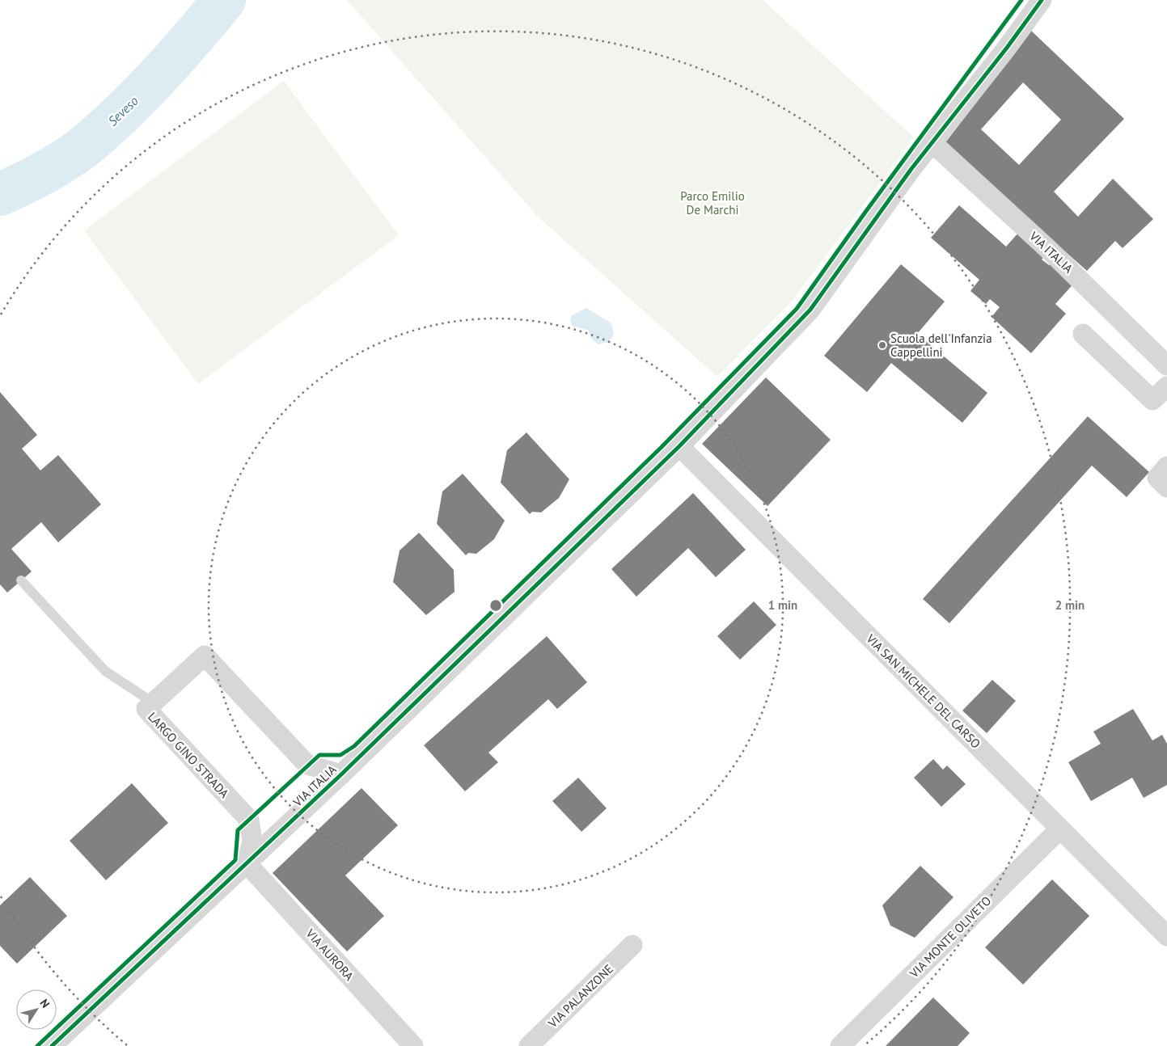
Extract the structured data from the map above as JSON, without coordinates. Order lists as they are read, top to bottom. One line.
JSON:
{"streets":{"street":["VIA ITALIA","VIA SAN MICHELE DEL CARSO","LARGO GINO STRADA","VIA MONTE OLIVETO","VIA AURORA","VIA PALANZONE"]},"crossings":[["VIA ITALIA","VIA SAN MICHELE DEL CARSO"],["VIA ITALIA","LARGO GINO STRADA"],["VIA ITALIA","VIA AURORA"],["VIA SAN MICHELE DEL CARSO","VIA MONTE OLIVETO"],["LARGO GINO STRADA","VIA AURORA"]],"water":["Seveso"],"parks":["Parco Emilio De Marchi"],"places":["Scuola dell'Infanzia Cappellini"],"north":"top right","rings":["1 min","2 min"]}
